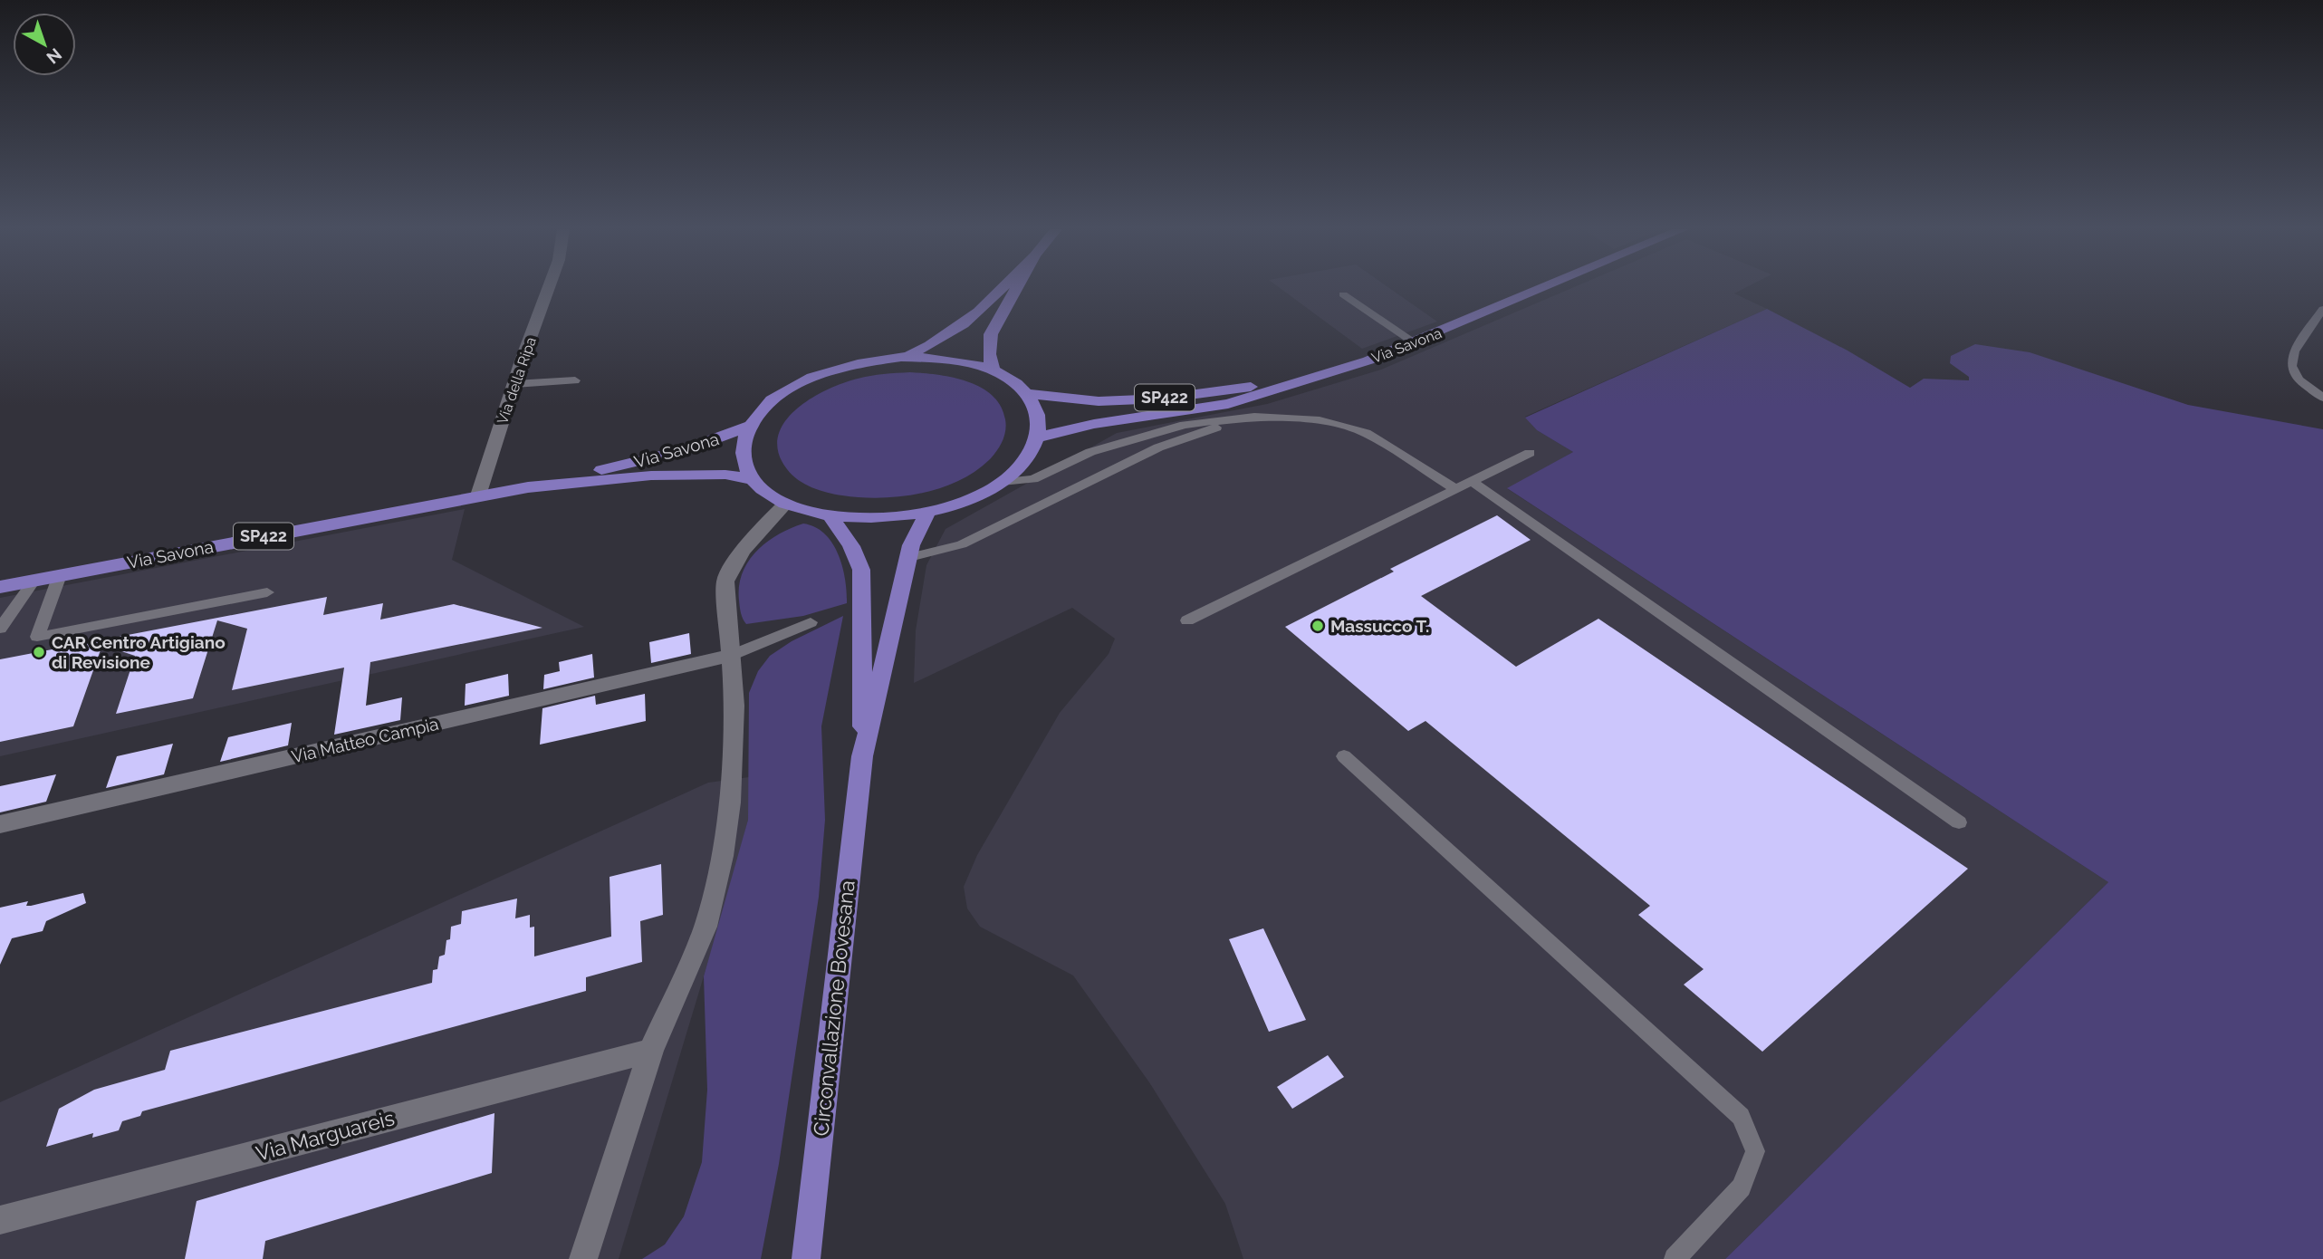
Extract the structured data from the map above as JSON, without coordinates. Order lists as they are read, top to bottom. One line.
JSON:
{"streets":{"main road":["Via Savona","SP422","Circonvallazione Bovesana"],"street":["Via della Ripa","Via Matteo Campia","Via Marguareis"]},"crossings":[["Via Savona","Via della Ripa"]],"places":["Massucco T.","CAR Centro Artigiano di Revisione"],"north":"bottom right"}
